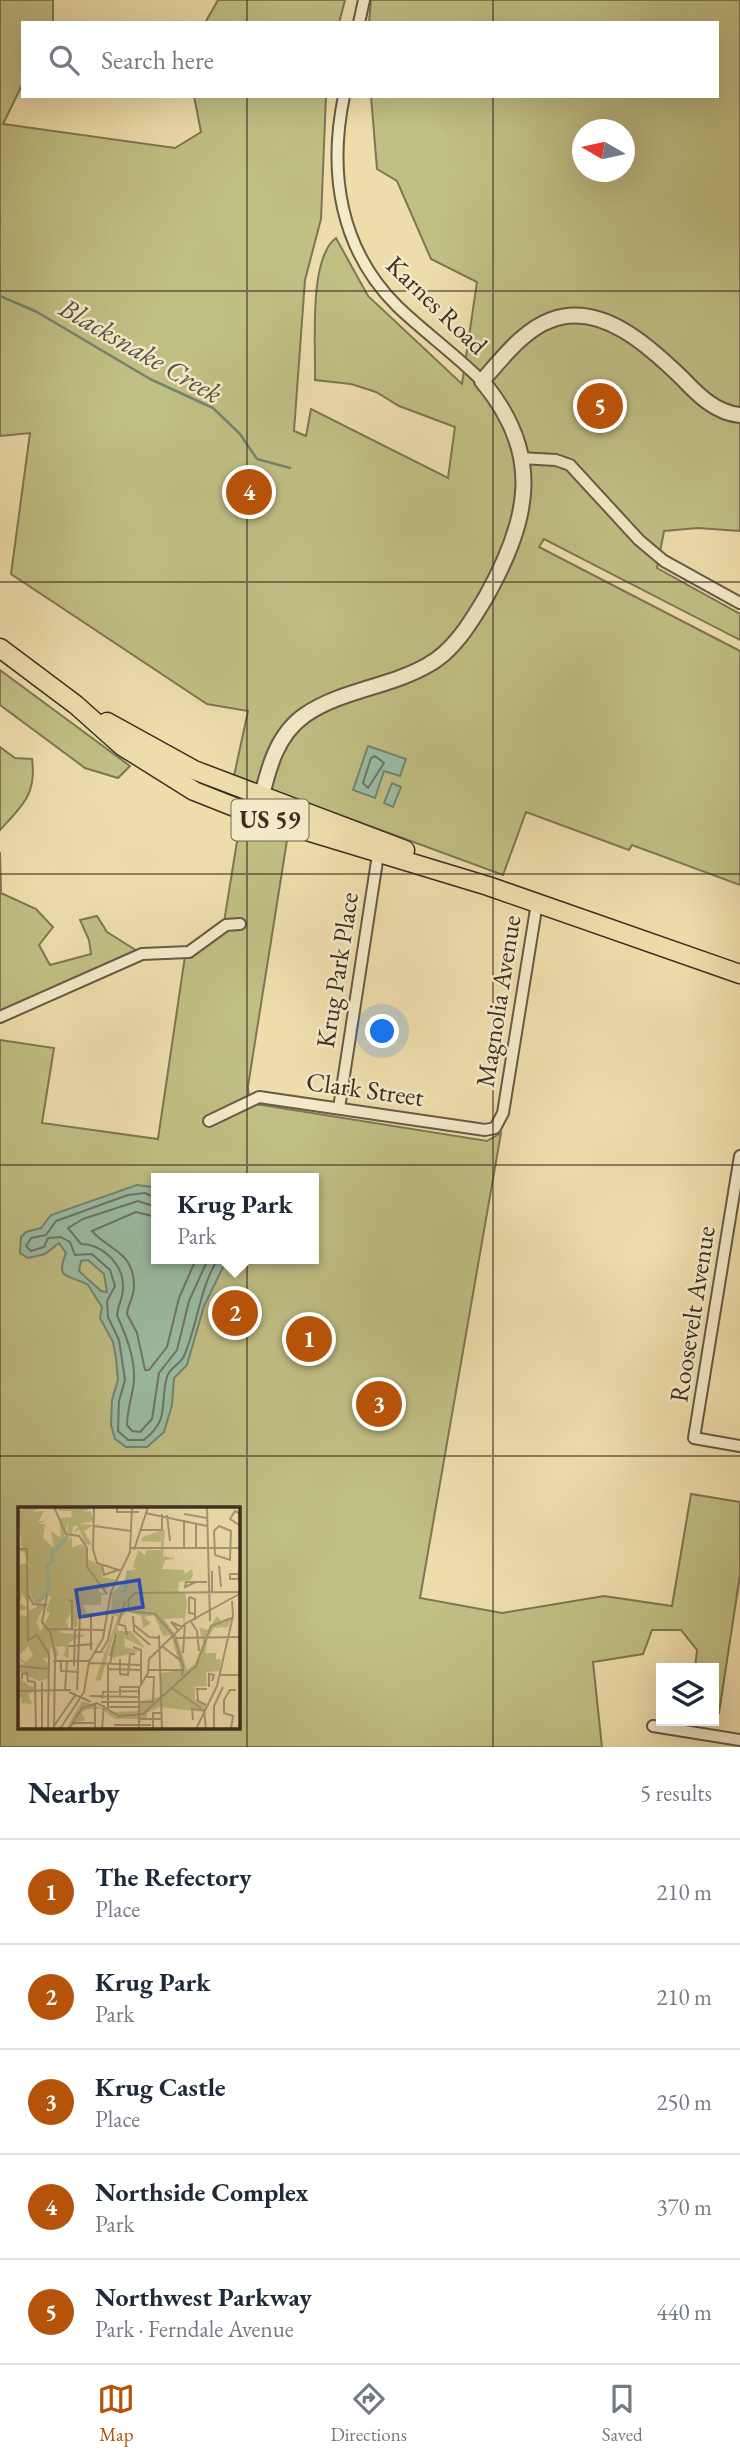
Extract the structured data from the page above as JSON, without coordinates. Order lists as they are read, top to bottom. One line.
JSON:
{"streets":{"main road":["US 59"],"street":["Karnes Road","Krug Park Place","Magnolia Avenue","Clark Street","Roosevelt Avenue"]},"crossings":[["US 59","Krug Park Place"],["US 59","Magnolia Avenue"],["Krug Park Place","Clark Street"],["Magnolia Avenue","Clark Street"]],"water":["Blacksnake Creek"],"north":"left","page":{"search":"Search here","pins":["5","4","2","1","3"],"popup":["Krug Park","Park"],"heading":["Nearby","5 results"],"list":[{"mark":"1","name":"The Refectory","note":"Place","value":"210 m"},{"mark":"2","name":"Krug Park","note":"Park","value":"210 m"},{"mark":"3","name":"Krug Castle","note":"Place","value":"250 m"},{"mark":"4","name":"Northside Complex","note":"Park","value":"370 m"},{"mark":"5","name":"Northwest Parkway","note":"Park · Ferndale Avenue","value":"440 m"}],"nav":["Map","Directions","Saved"]}}
